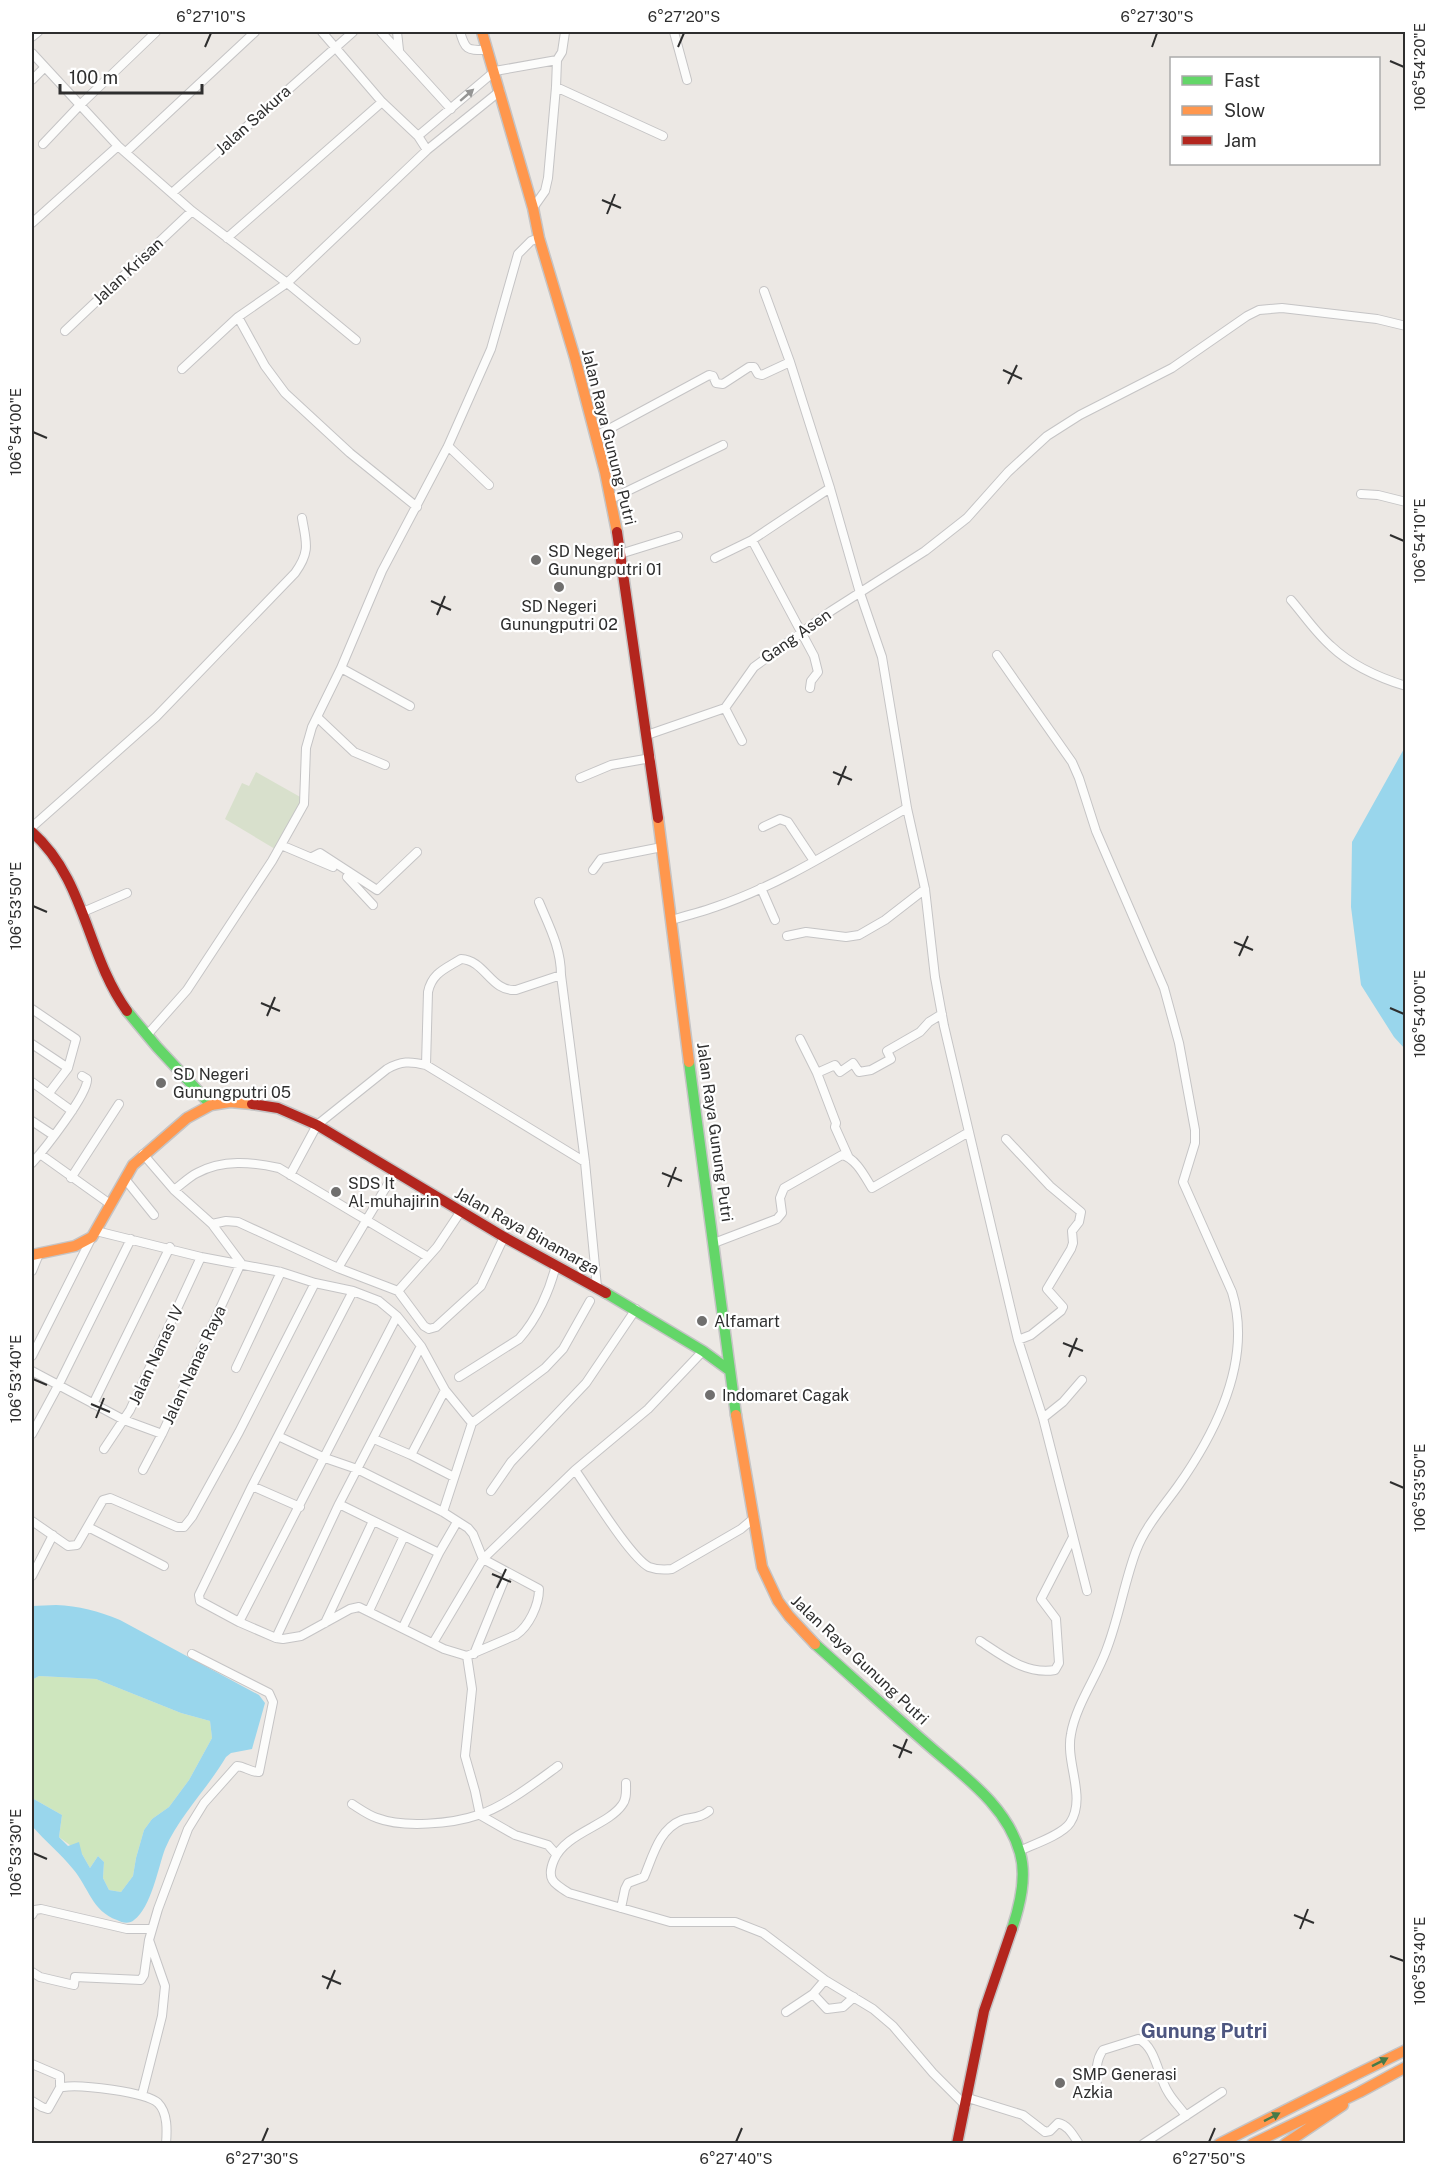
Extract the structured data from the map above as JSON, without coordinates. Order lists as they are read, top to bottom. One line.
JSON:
{"streets":{"main road":["Jalan Raya Gunung Putri","Jalan Raya Binamarga"],"street":["Jalan Sakura","Jalan Krisan","Gang Asen","Jalan Nanas IV","Jalan Nanas Raya"]},"crossings":[["Jalan Raya Gunung Putri","Jalan Raya Binamarga"],["Jalan Nanas IV","Jalan Nanas Raya"]],"districts":["Gunung Putri"],"places":["SD Negeri Gunungputri 01","SD Negeri Gunungputri 02","SD Negeri Gunungputri 05","SDS It Al-muhajirin","Alfamart","Indomaret Cagak","SMP Generasi Azkia"],"legend":["Fast","Slow","Jam"],"scale_bar":"100 m","coordinates":["6°27'10\"S","6°27'20\"S","6°27'30\"S","106°54'20\"E","106°54'00\"E","106°54'10\"E","106°53'50\"E","106°53'40\"E","106°53'30\"E","6°27'40\"S","6°27'50\"S"]}
